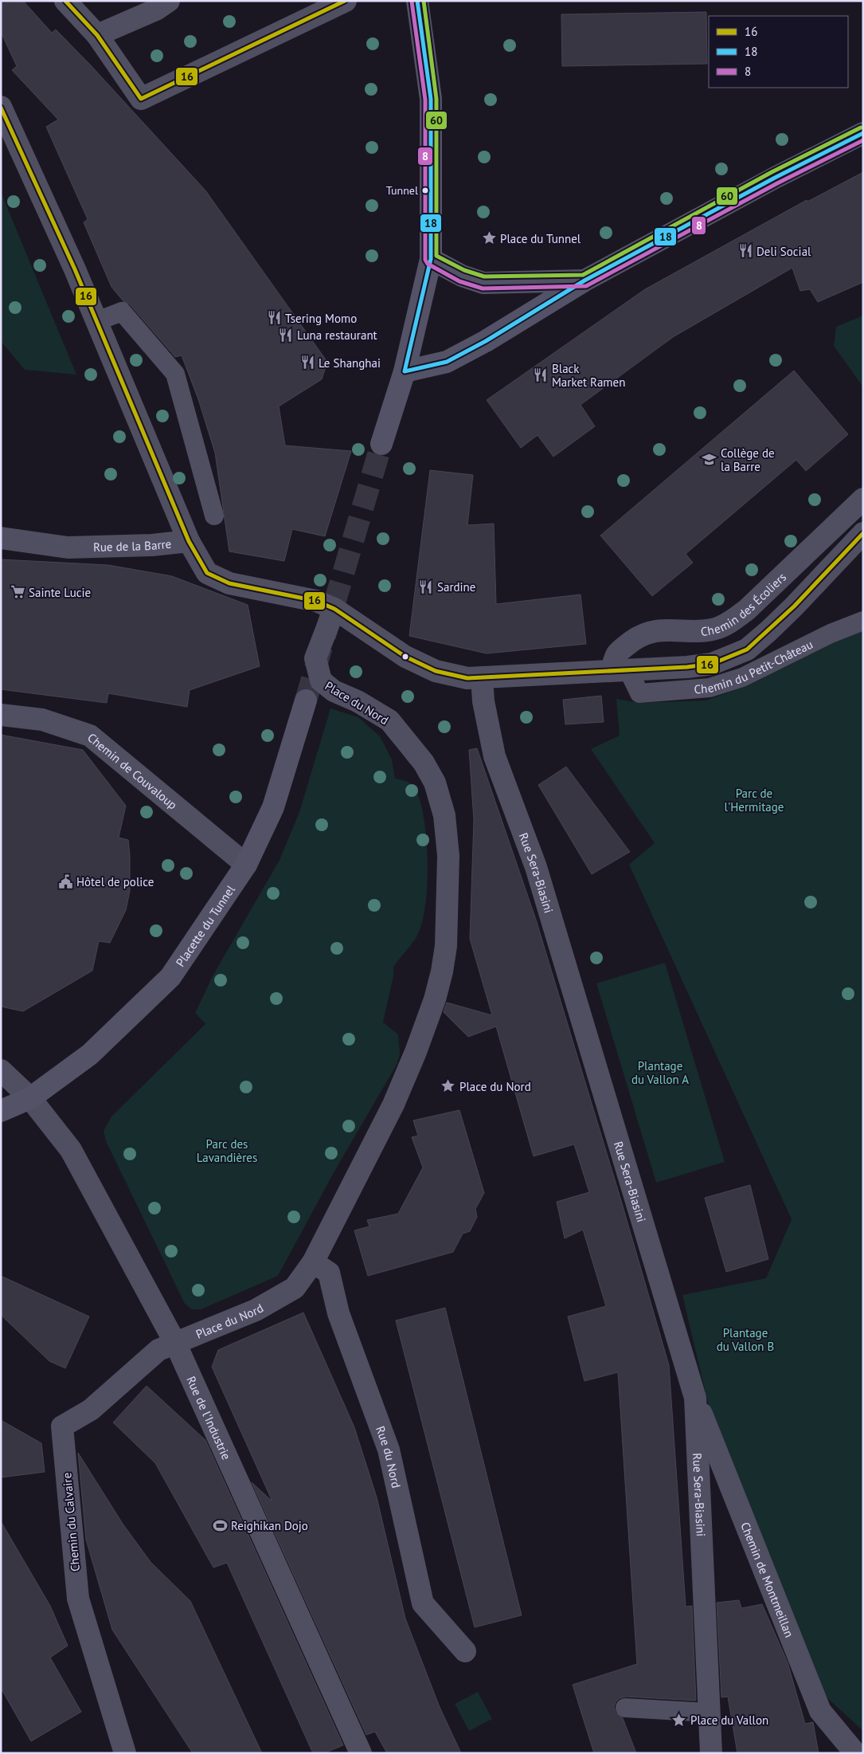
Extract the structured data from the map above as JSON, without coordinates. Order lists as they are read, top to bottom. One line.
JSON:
{"streets":{"main road":["Placette du Tunnel"],"street":["Rue de la Barre","Chemin des Écoliers","Place du Nord","Chemin de Couvaloup","Rue Sera-Biasini","Rue de l'Industrie","Rue du Nord","Chemin du Calvaire","Chemin de Montmeillan"],"lane":["Chemin du Petit-Château"]},"crossings":[["Rue de la Barre","Chemin des Écoliers"],["Rue de la Barre","Chemin du Petit-Château"],["Rue de la Barre","Place du Nord"],["Rue de la Barre","Rue Sera-Biasini"],["Chemin des Écoliers","Chemin du Petit-Château"],["Place du Nord","Rue de l'Industrie"],["Place du Nord","Rue du Nord"],["Place du Nord","Chemin du Calvaire"],["Chemin de Couvaloup","Placette du Tunnel"],["Rue Sera-Biasini","Chemin de Montmeillan"],["Placette du Tunnel","Rue de l'Industrie"],["Rue de l'Industrie","Chemin du Calvaire"]],"parks":["Parc de l'Hermitage","Plantage du Vallon A","Parc des Lavandières","Plantage du Vallon B"],"places":{"other":["Tunnel"],"place":["Place du Tunnel","Place du Nord","Place du Vallon"],"restaurant":["Deli Social","Tsering Momo","Luna restaurant","Le Shanghai","Black Market Ramen","Sardine"],"school or university":["Collège de la Barre"],"supermarket":["Sainte Lucie"],"public building":["Hôtel de police"],"sports":["Reighikan Dojo"]},"lines":["transit line 16","transit line 18","transit line 60","transit line 8"],"legend":["16","18","8"]}
